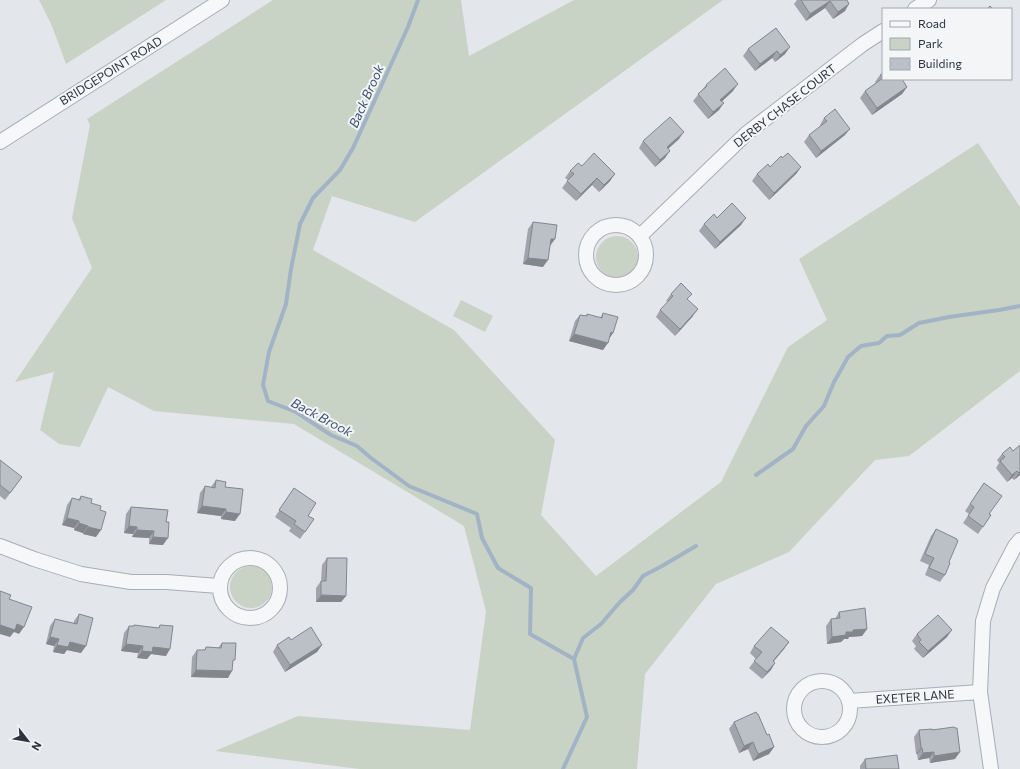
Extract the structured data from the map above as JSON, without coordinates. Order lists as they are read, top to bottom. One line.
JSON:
{"streets":{"street":["BRIDGEPOINT ROAD","DERBY CHASE COURT","EXETER LANE"]},"water":["Back Brook"],"legend":["Road","Park","Building"],"north":"bottom right"}
